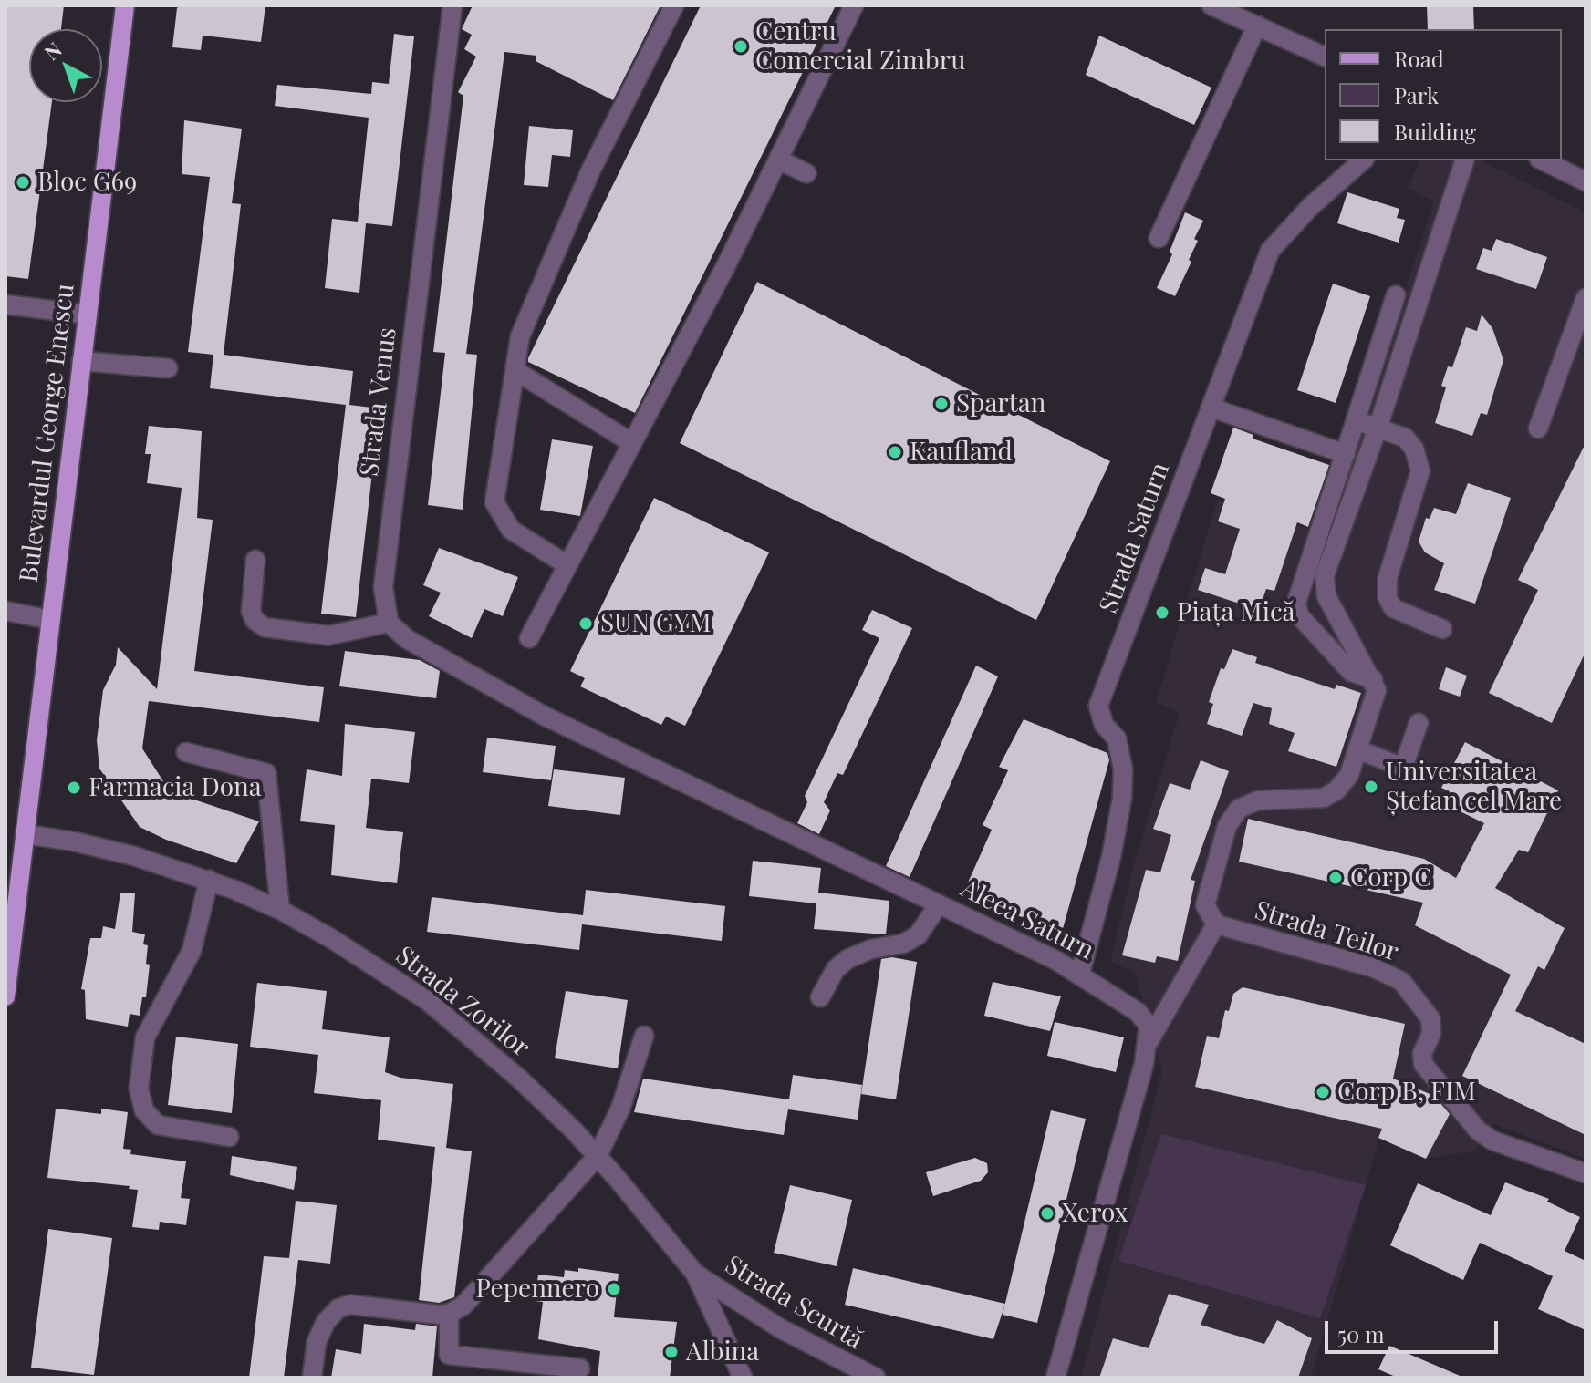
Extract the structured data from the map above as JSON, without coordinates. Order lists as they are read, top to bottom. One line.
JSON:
{"streets":{"main road":["Bulevardul George Enescu"],"street":["Strada Venus","Strada Saturn","Aleea Saturn","Strada Teilor","Strada Zorilor","Strada Scurtă"]},"crossings":[["Strada Venus","Aleea Saturn"],["Bulevardul George Enescu","Strada Zorilor"],["Strada Saturn","Aleea Saturn"],["Strada Zorilor","Strada Scurtă"]],"places":["Centru Comercial Zimbru","Bloc G69","Spartan","Kaufland","Piața Mică","SUN GYM","Universitatea Ștefan cel Mare","Farmacia Dona","Corp C","Corp B, FIM","Xerox","Pepennero","Albina"],"legend":["Road","Park","Building"],"scale_bar":"50 m","north":"top left"}
